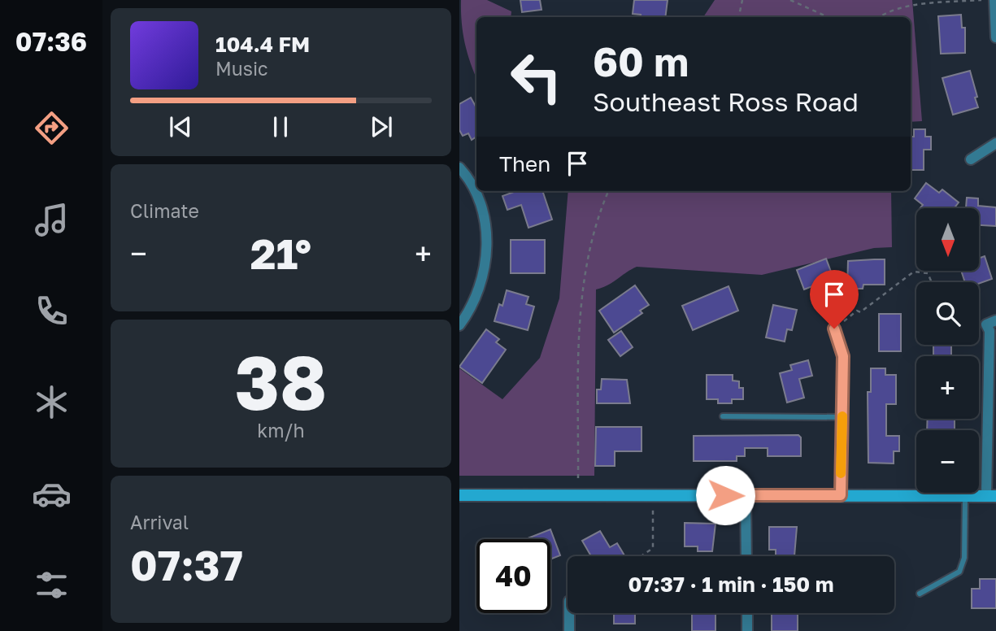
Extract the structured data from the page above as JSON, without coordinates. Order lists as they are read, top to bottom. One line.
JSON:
{"north":"bottom","page":{"tabs":"07:36","turn":["60 m","Southeast Ross Road"],"song":["104.4 FM","Music"],"then":"Then","tile":["Climate",["38","km/h"],["Arrival","07:37"]],"map_buttons":["+","−"],"heat":["−","21°","+"],"limit":"40","trip":"07:37 · 1 min · 150 m"}}
